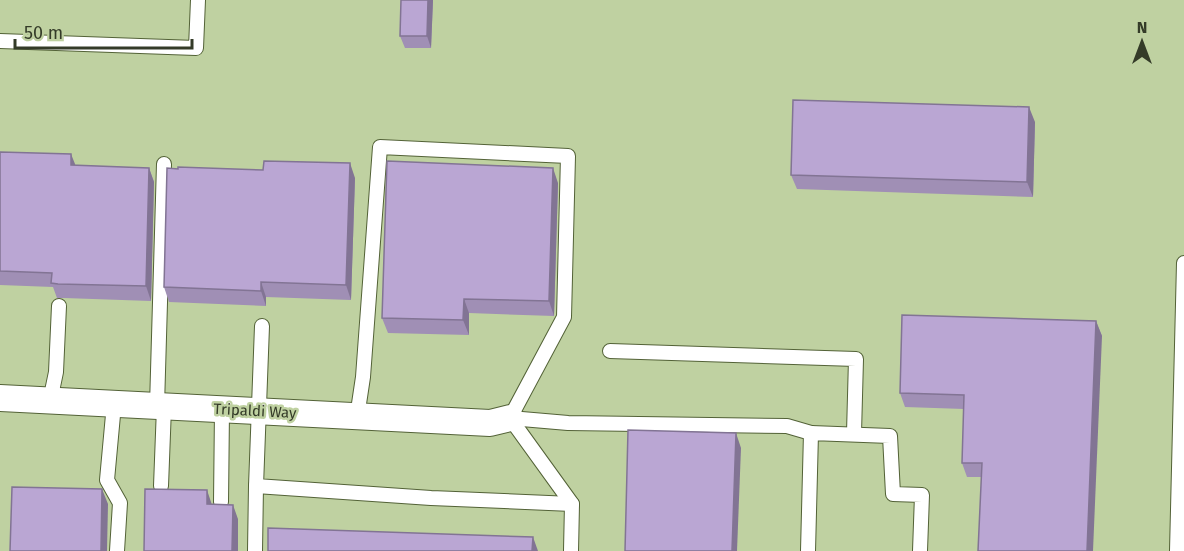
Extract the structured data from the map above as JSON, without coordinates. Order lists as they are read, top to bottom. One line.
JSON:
{"streets":{"street":["Tripaldi Way"]},"scale_bar":"50 m","north":"top"}
